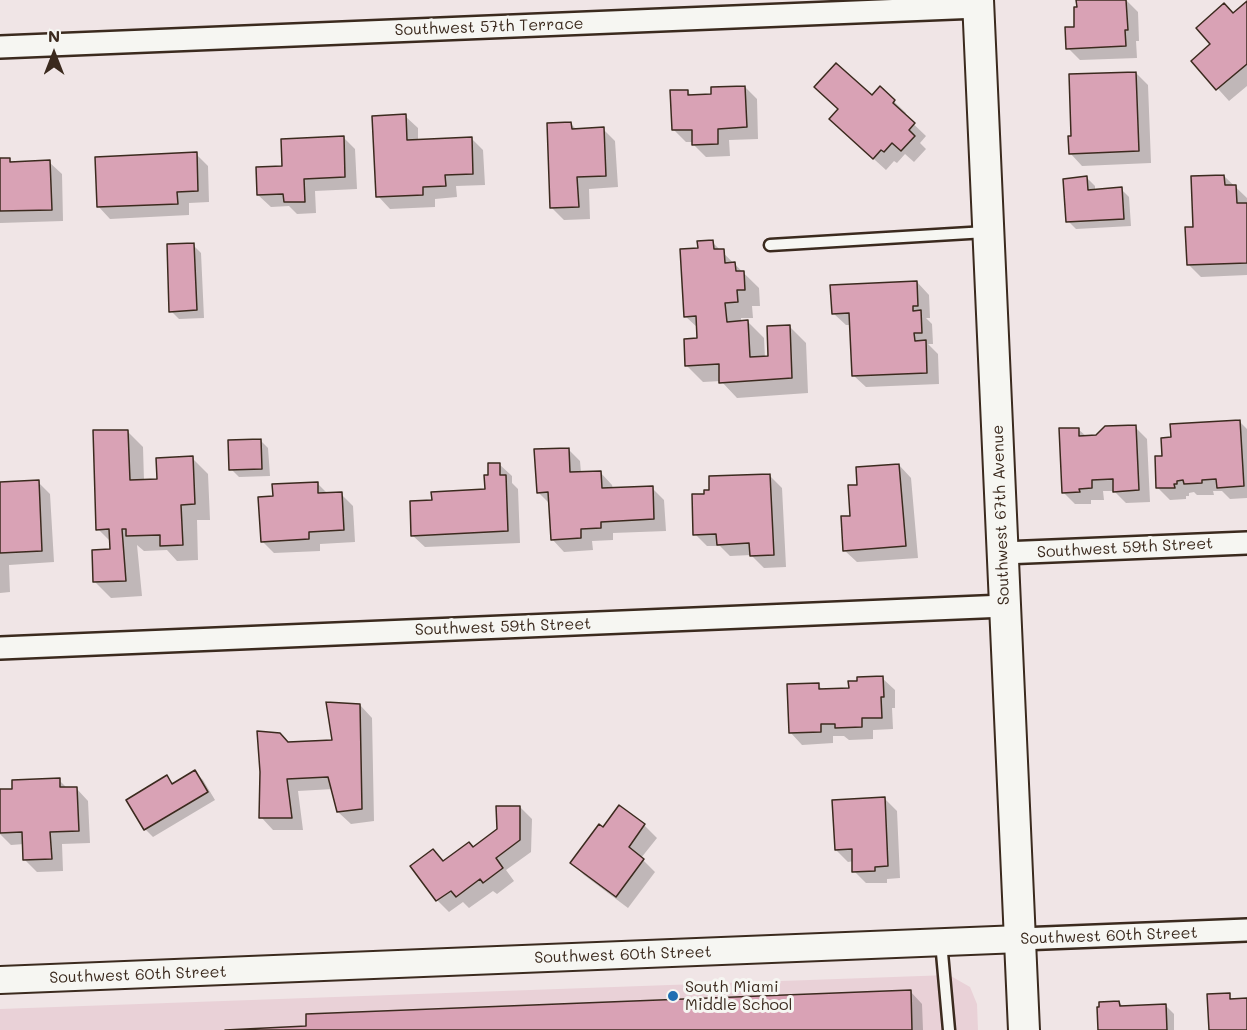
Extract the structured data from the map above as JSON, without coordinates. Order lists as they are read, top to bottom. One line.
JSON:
{"streets":{"main road":["Southwest 67th Avenue"],"street":["Southwest 57th Terrace","Southwest 59th Street","Southwest 60th Street"]},"crossings":[["Southwest 57th Terrace","Southwest 67th Avenue"],["Southwest 67th Avenue","Southwest 59th Street"],["Southwest 67th Avenue","Southwest 60th Street"]],"places":["South Miami Middle School"],"north":"top"}
